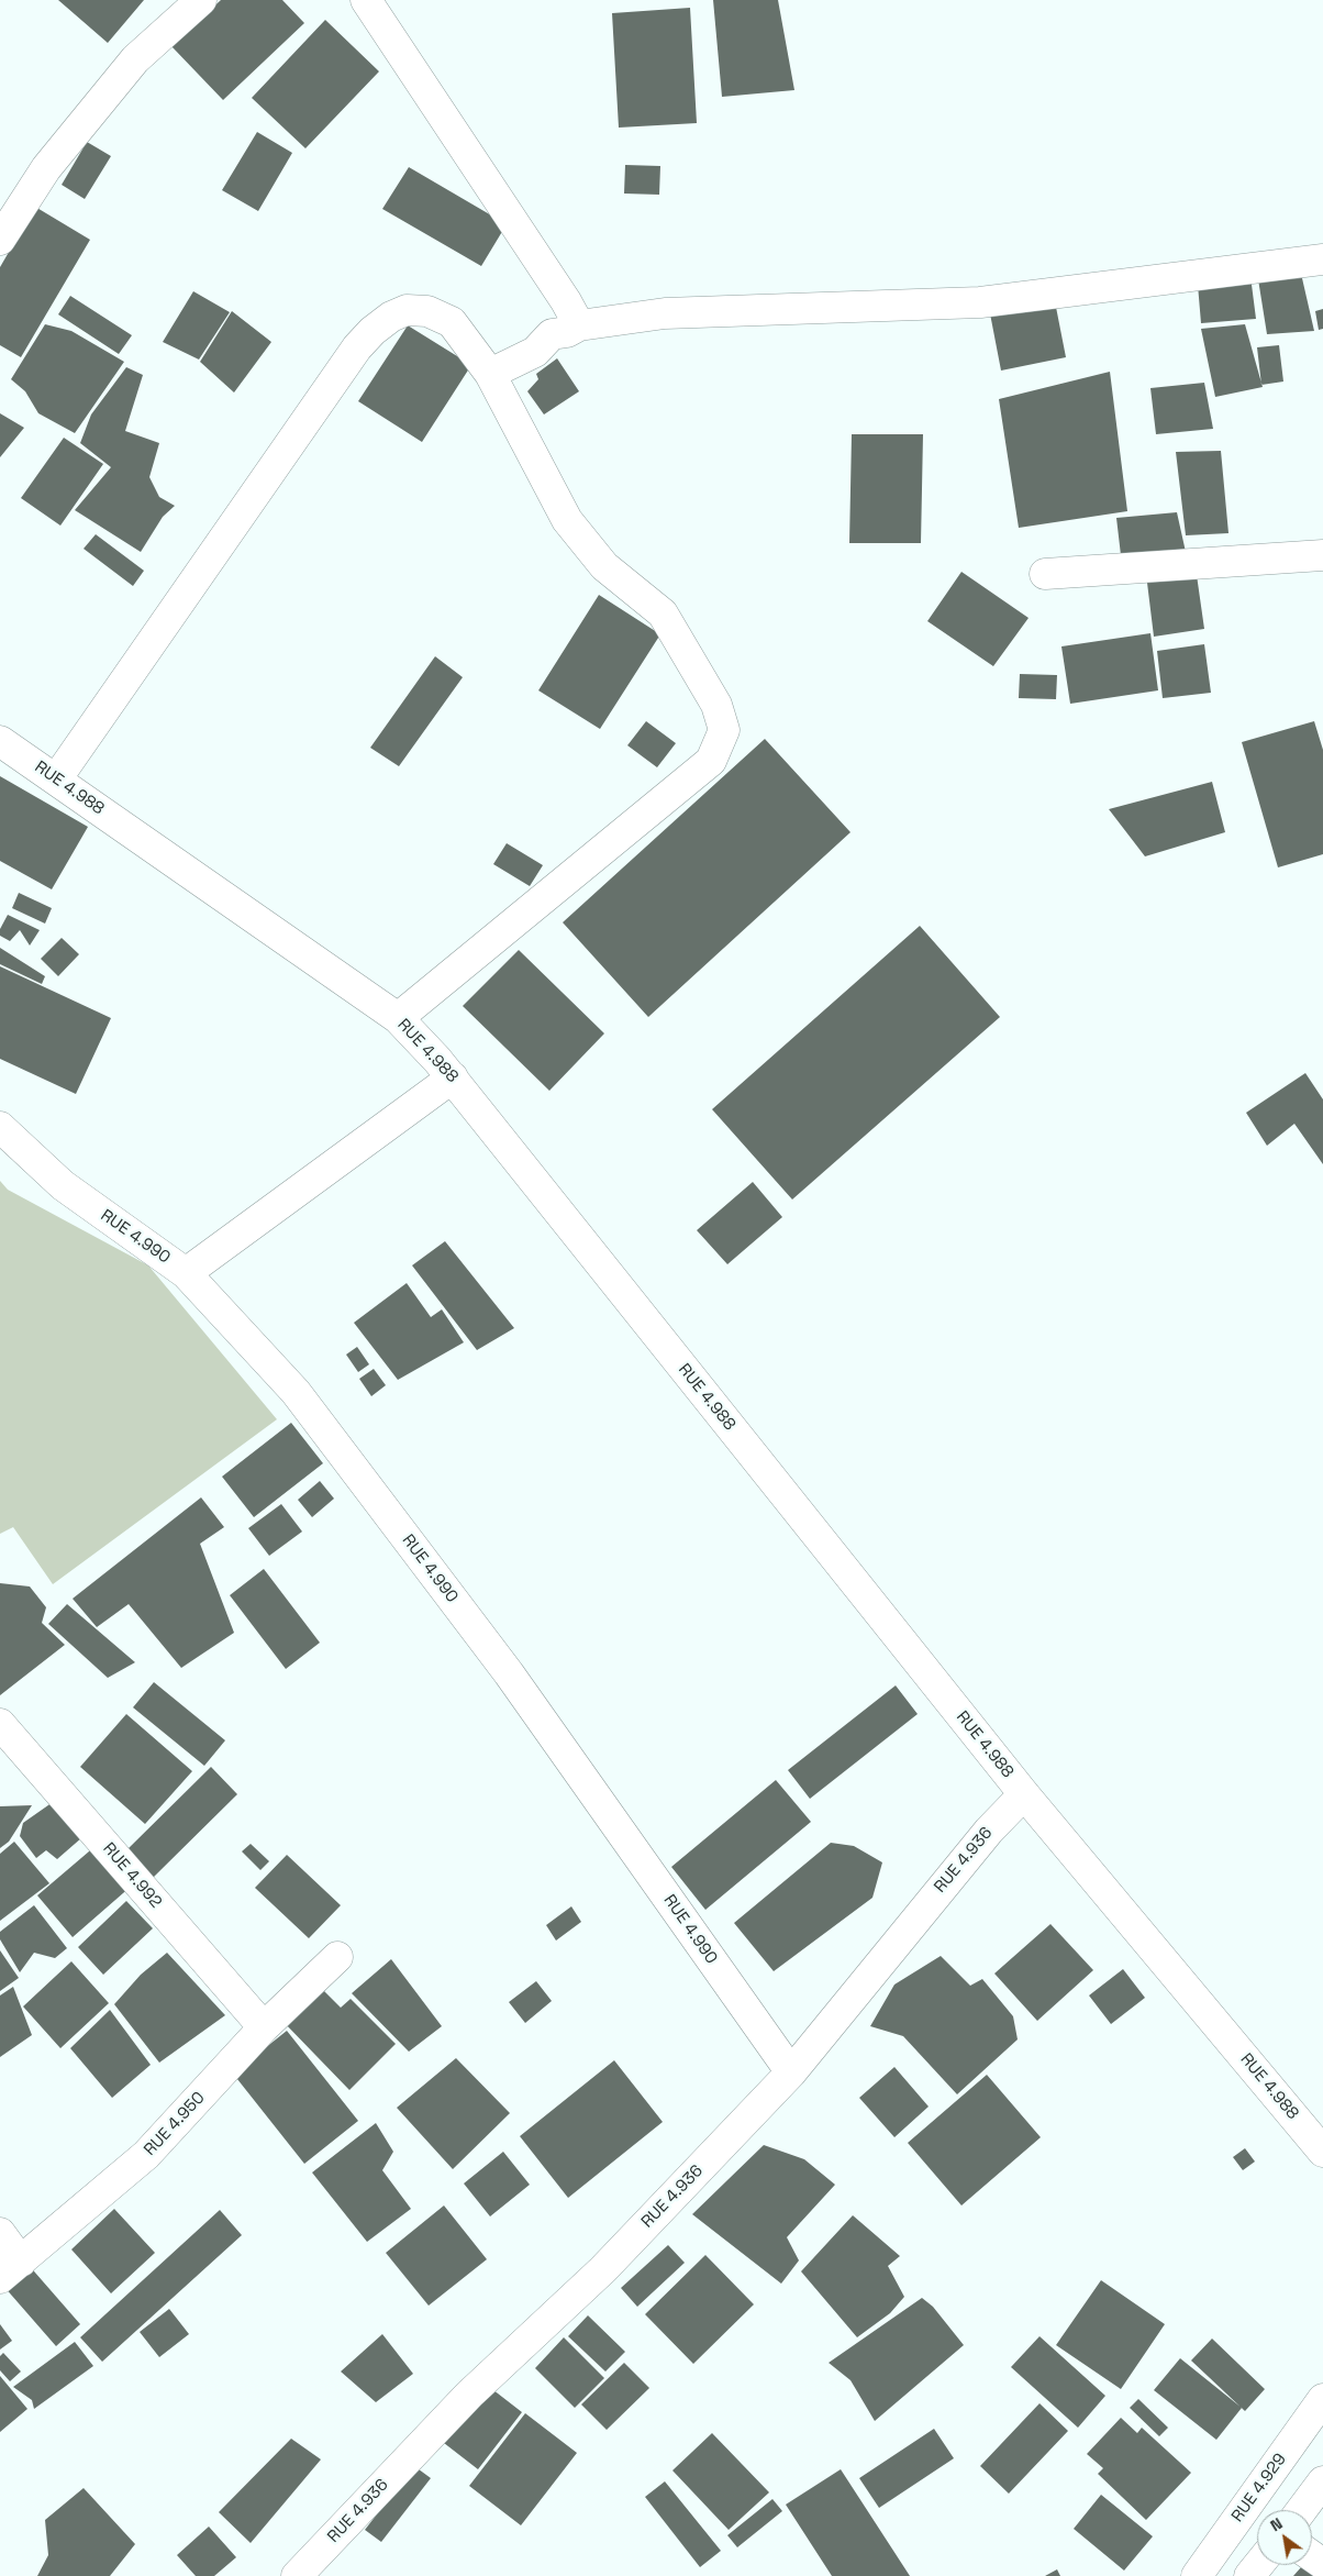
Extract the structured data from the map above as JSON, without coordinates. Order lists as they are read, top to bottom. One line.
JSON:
{"streets":{"street":["RUE 4.988","RUE 4.990","RUE 4.936","RUE 4.992","RUE 4.950","RUE 4.929"]},"crossings":[["RUE 4.988","RUE 4.936"],["RUE 4.990","RUE 4.936"],["RUE 4.992","RUE 4.950"]],"north":"top left"}
